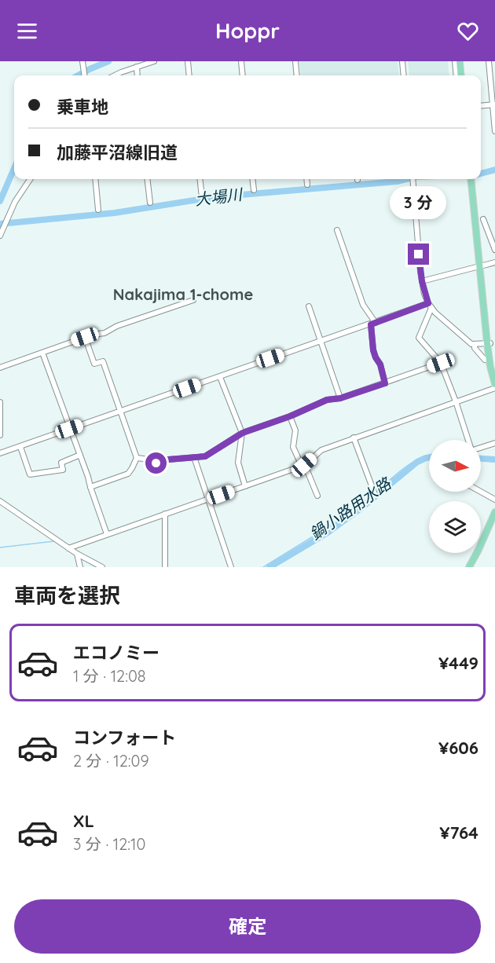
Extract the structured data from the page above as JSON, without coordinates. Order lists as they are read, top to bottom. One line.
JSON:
{"districts":["Nakajima 1-chome"],"water":["大場川","鍋小路用水路"],"north":"right","page":{"header":"Hoppr","banner":["乗車地","加藤平沼線旧道"],"bubble":"3 分","heading":"車両を選択","list":[{"name":"エコノミー","note":"1 分 · 12:08","value":"¥449"},{"name":"コンフォート","note":"2 分 · 12:09","value":"¥606"},{"name":"XL","note":"3 分 · 12:10","value":"¥764"}],"buttons":"確定"}}
